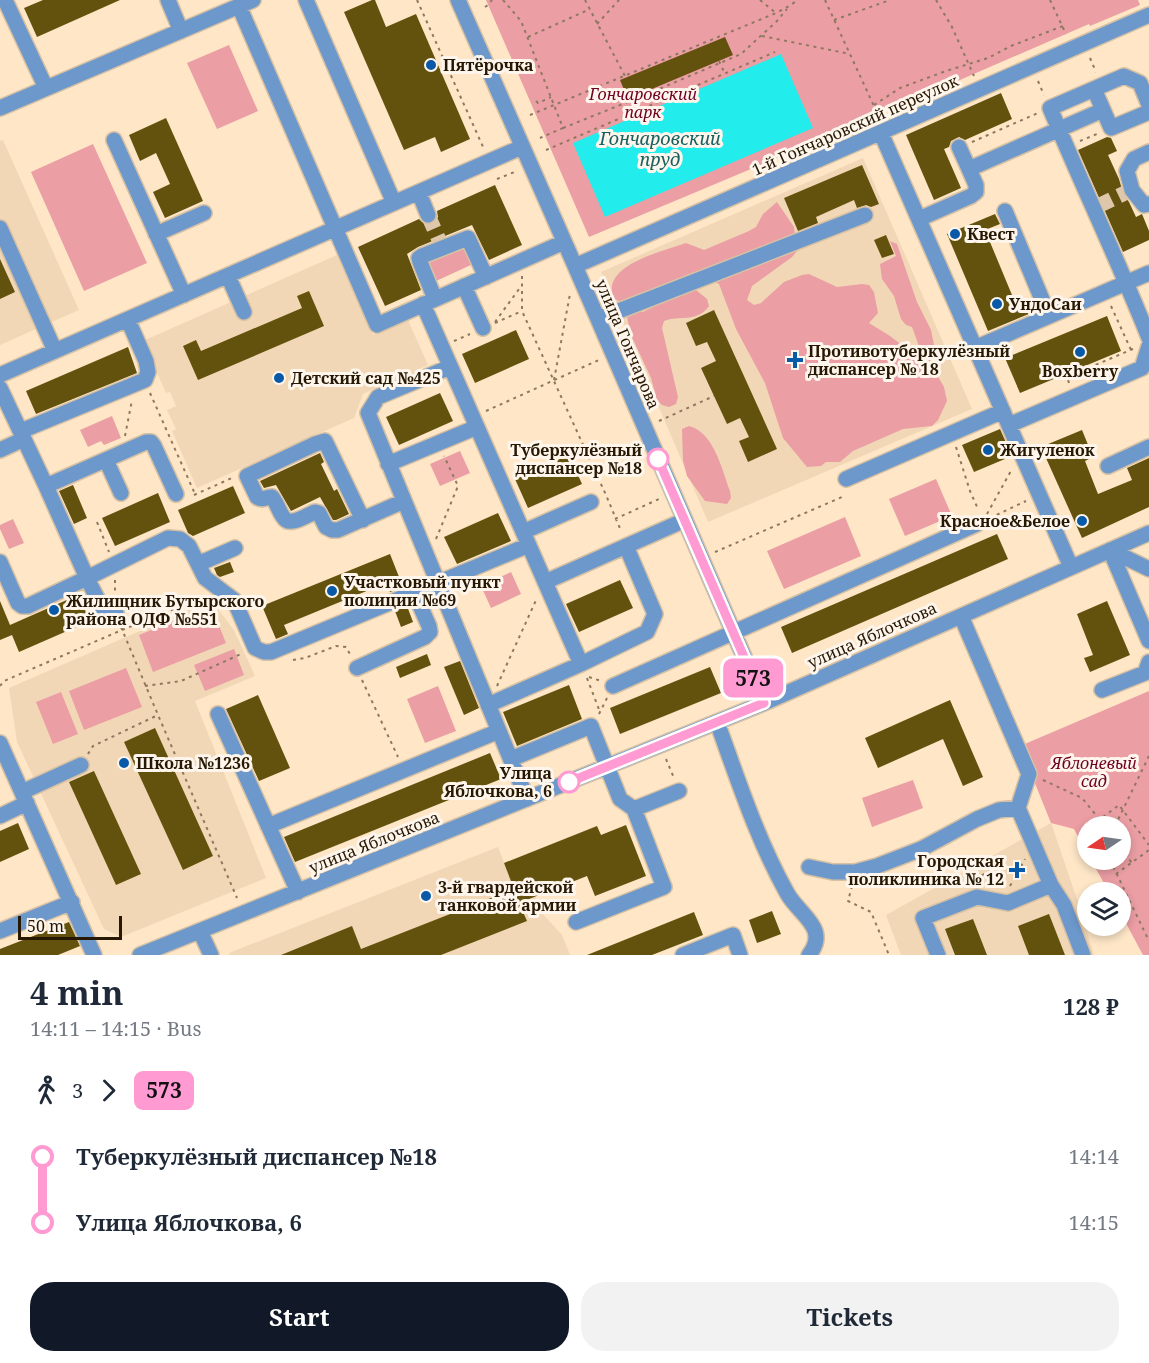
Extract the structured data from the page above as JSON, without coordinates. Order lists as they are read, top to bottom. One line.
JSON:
{"streets":{"street":["1-й Гончаровский переулок","улица Гончарова","улица Яблочкова"]},"crossings":[["1-й Гончаровский переулок","улица Гончарова"],["улица Гончарова","улица Яблочкова"]],"water":["Гончаровский пруд"],"parks":["Гончаровский парк","Яблоневый сад"],"places":{"other":["Пятёрочка","Квест","УндоСаи","Boxberry","Детский сад №425","Жигуленок","Туберкулёзный диспансер №18","Красное&Белое","Участковый пункт полиции №69","Жилищник Бутырского района ОДФ №551","Школа №1236","Улица Яблочкова, 6","3-й гвардейской танковой армии"],"health":["Противотуберкулёзный диспансер № 18","Городская поликлиника № 12"]},"lines":["bus line 573"],"scale_bar":"50 m","north":"left","page":{"on_map":"573","scale":"50 m","heading":["4 min","14:11 – 14:15 · Bus","128 ₽"],"legs":["3","573"],"list":[{"name":"Туберкулёзный диспансер №18","value":"14:14"},{"name":"Улица Яблочкова, 6","value":"14:15"}],"buttons":["Start","Tickets"]}}
